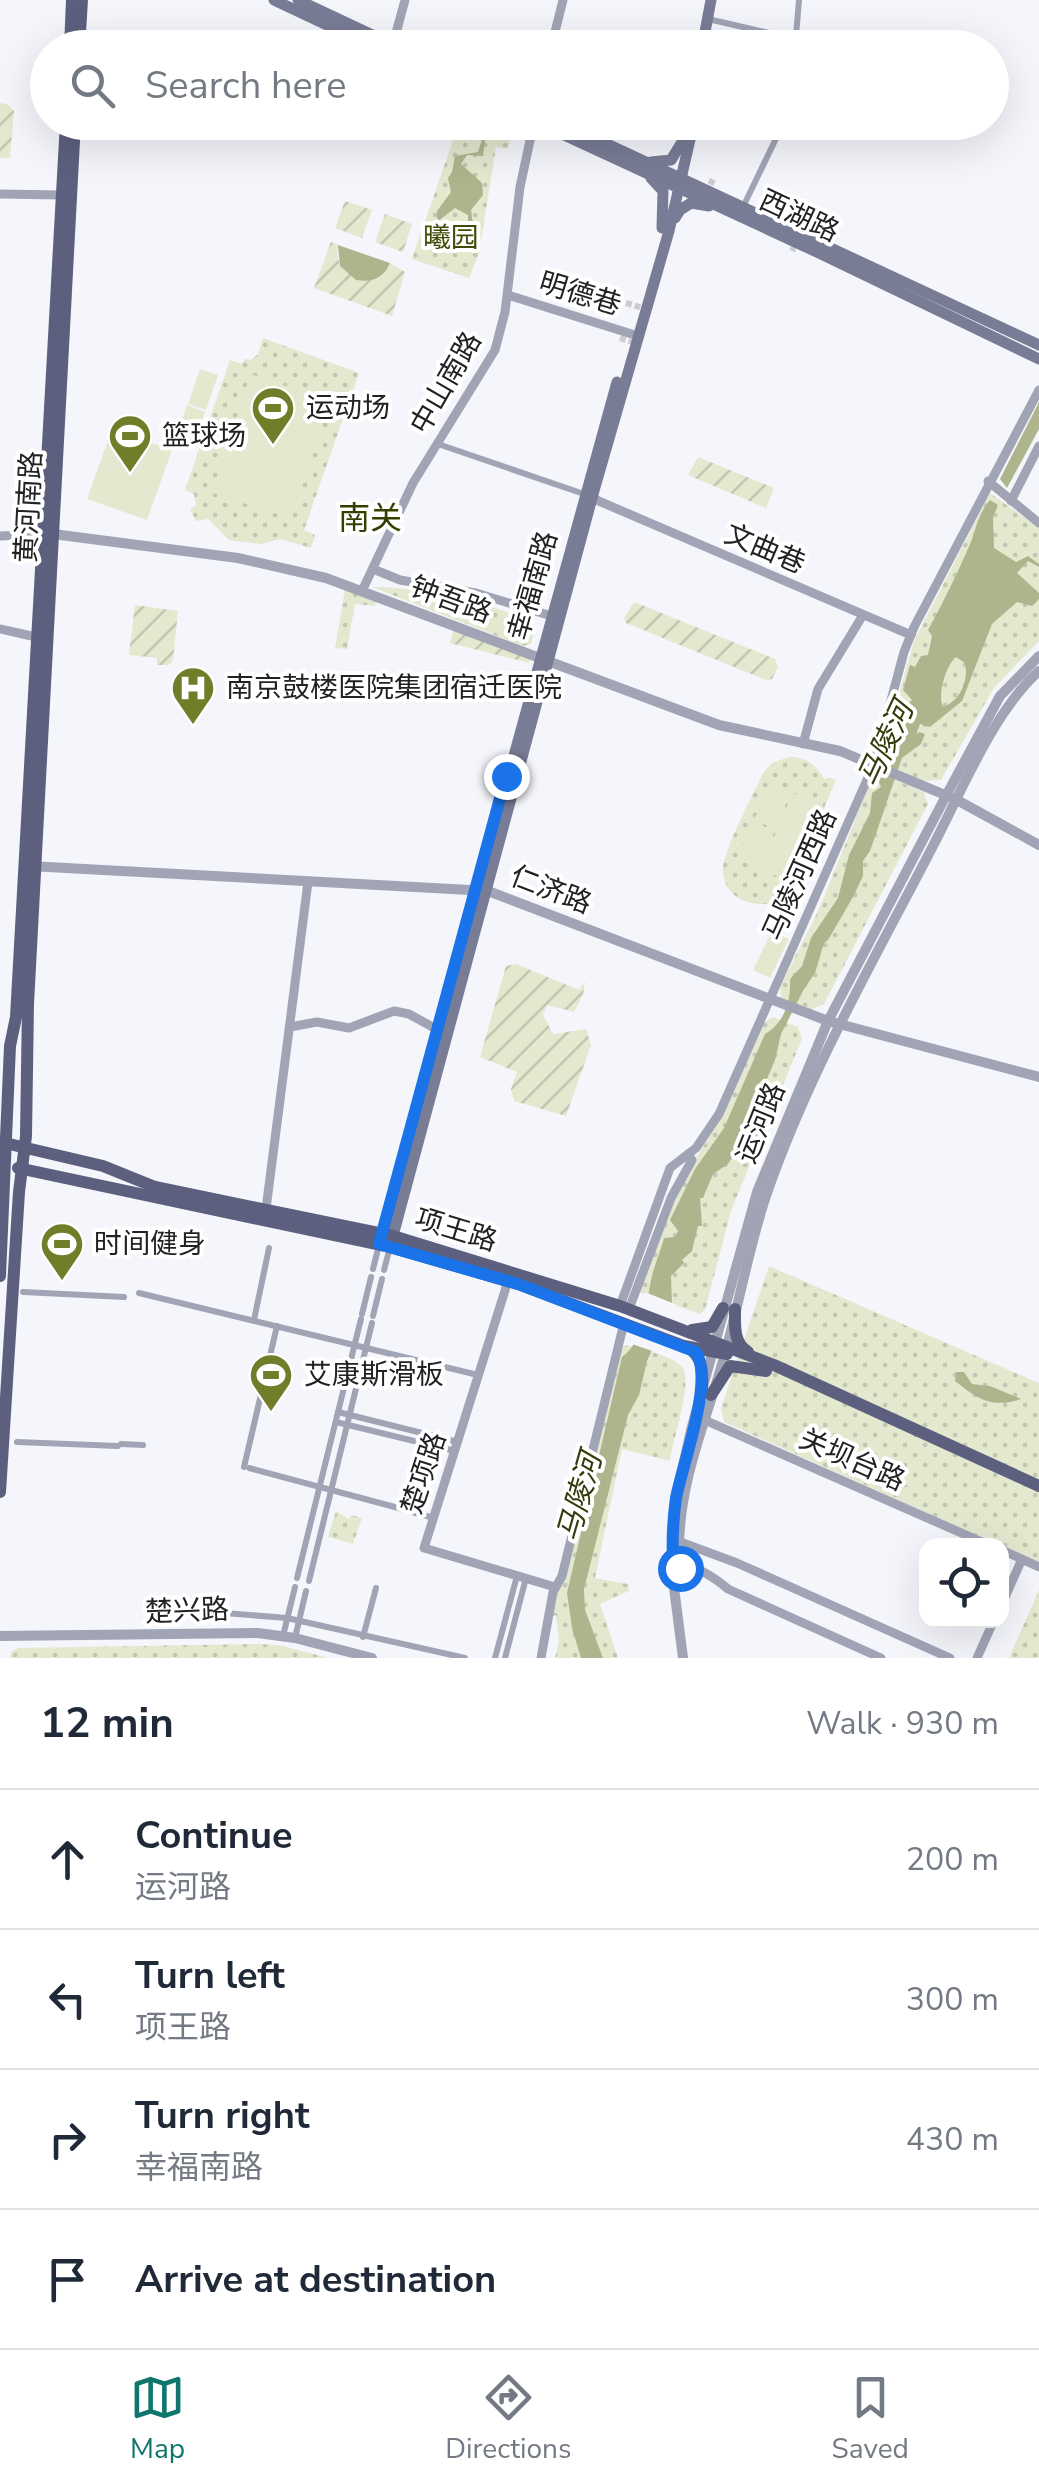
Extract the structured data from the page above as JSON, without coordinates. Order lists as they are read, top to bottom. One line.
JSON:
{"streets":{"main road":["西湖路","黄河南路","幸福南路","项王路"],"street":["明德巷","中山南路","文曲巷","钟吾路","马陵河西路","仁济路","运河路","关坝台路","楚项路","楚兴路"]},"crossings":[["西湖路","幸福南路"],["明德巷","中山南路"],["明德巷","幸福南路"],["中山南路","文曲巷"],["中山南路","钟吾路"],["黄河南路","钟吾路"],["黄河南路","仁济路"],["黄河南路","项王路"],["文曲巷","幸福南路"],["文曲巷","马陵河西路"],["幸福南路","钟吾路"],["幸福南路","仁济路"],["幸福南路","项王路"],["钟吾路","马陵河西路"],["钟吾路","运河路"],["马陵河西路","仁济路"],["马陵河西路","项王路"],["马陵河西路","楚项路"],["仁济路","运河路"],["运河路","项王路"],["运河路","关坝台路"],["项王路","楚项路"]],"districts":["南关"],"water":["马陵河"],"parks":["曦园"],"places":{"sports":["运动场","篮球场","时间健身","艾康斯滑板"],"hospital":["南京鼓楼医院集团宿迁医院"]},"page":{"search":"Search here","heading":["12 min","Walk · 930 m"],"list":[["Continue","运河路","200 m"],["Turn left","项王路","300 m"],["Turn right","幸福南路","430 m"],"Arrive at destination"],"nav":["Map","Directions","Saved"]}}
